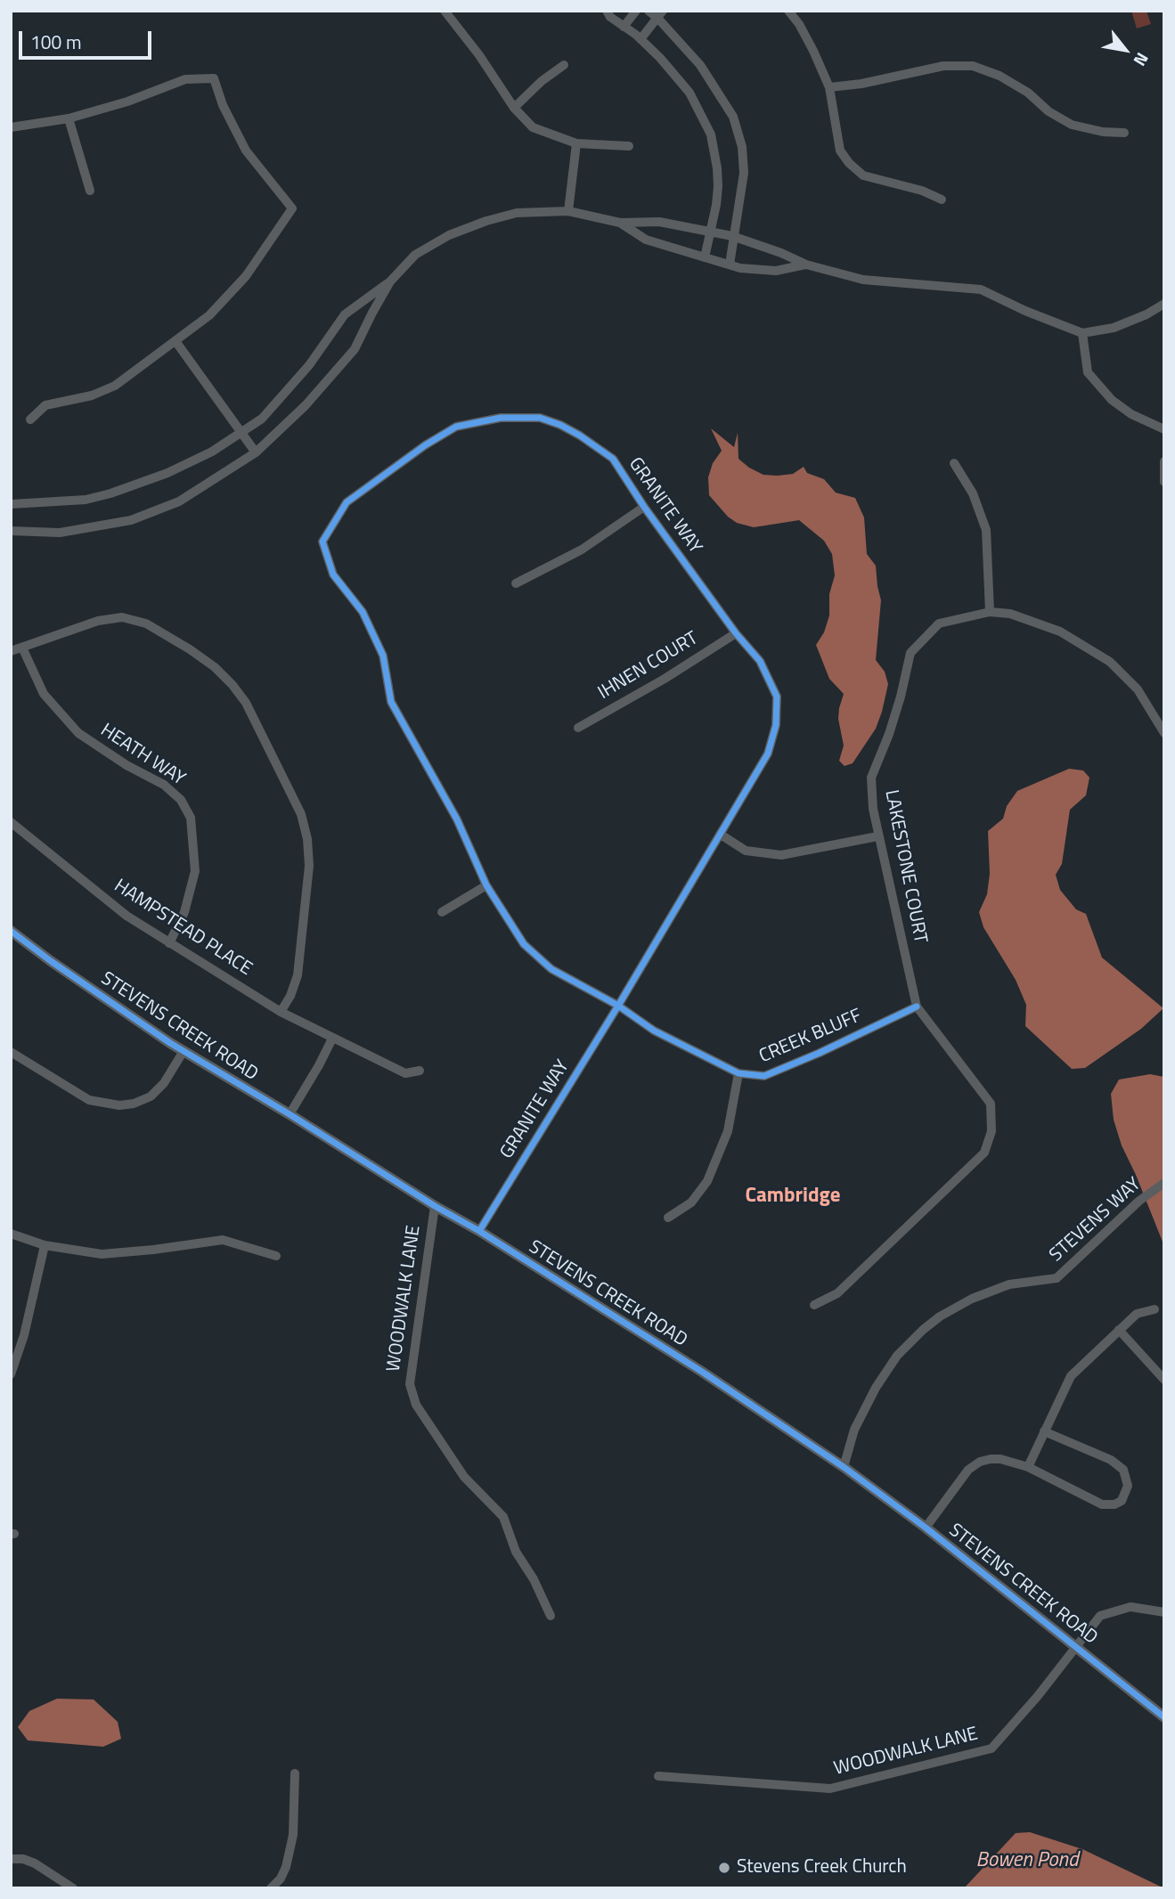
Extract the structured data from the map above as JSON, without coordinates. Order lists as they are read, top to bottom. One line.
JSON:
{"streets":{"street":["GRANITE WAY","IHNEN COURT","HEATH WAY","LAKESTONE COURT","HAMPSTEAD PLACE","STEVENS CREEK ROAD","CREEK BLUFF","STEVENS WAY","WOODWALK LANE"]},"crossings":[["GRANITE WAY","IHNEN COURT"],["GRANITE WAY","STEVENS CREEK ROAD"],["GRANITE WAY","CREEK BLUFF"],["HEATH WAY","HAMPSTEAD PLACE"],["LAKESTONE COURT","CREEK BLUFF"],["STEVENS CREEK ROAD","STEVENS WAY"],["STEVENS CREEK ROAD","WOODWALK LANE"]],"districts":["Cambridge"],"water":["Bowen Pond"],"places":["Stevens Creek Church"],"scale_bar":"100 m","north":"bottom right"}
